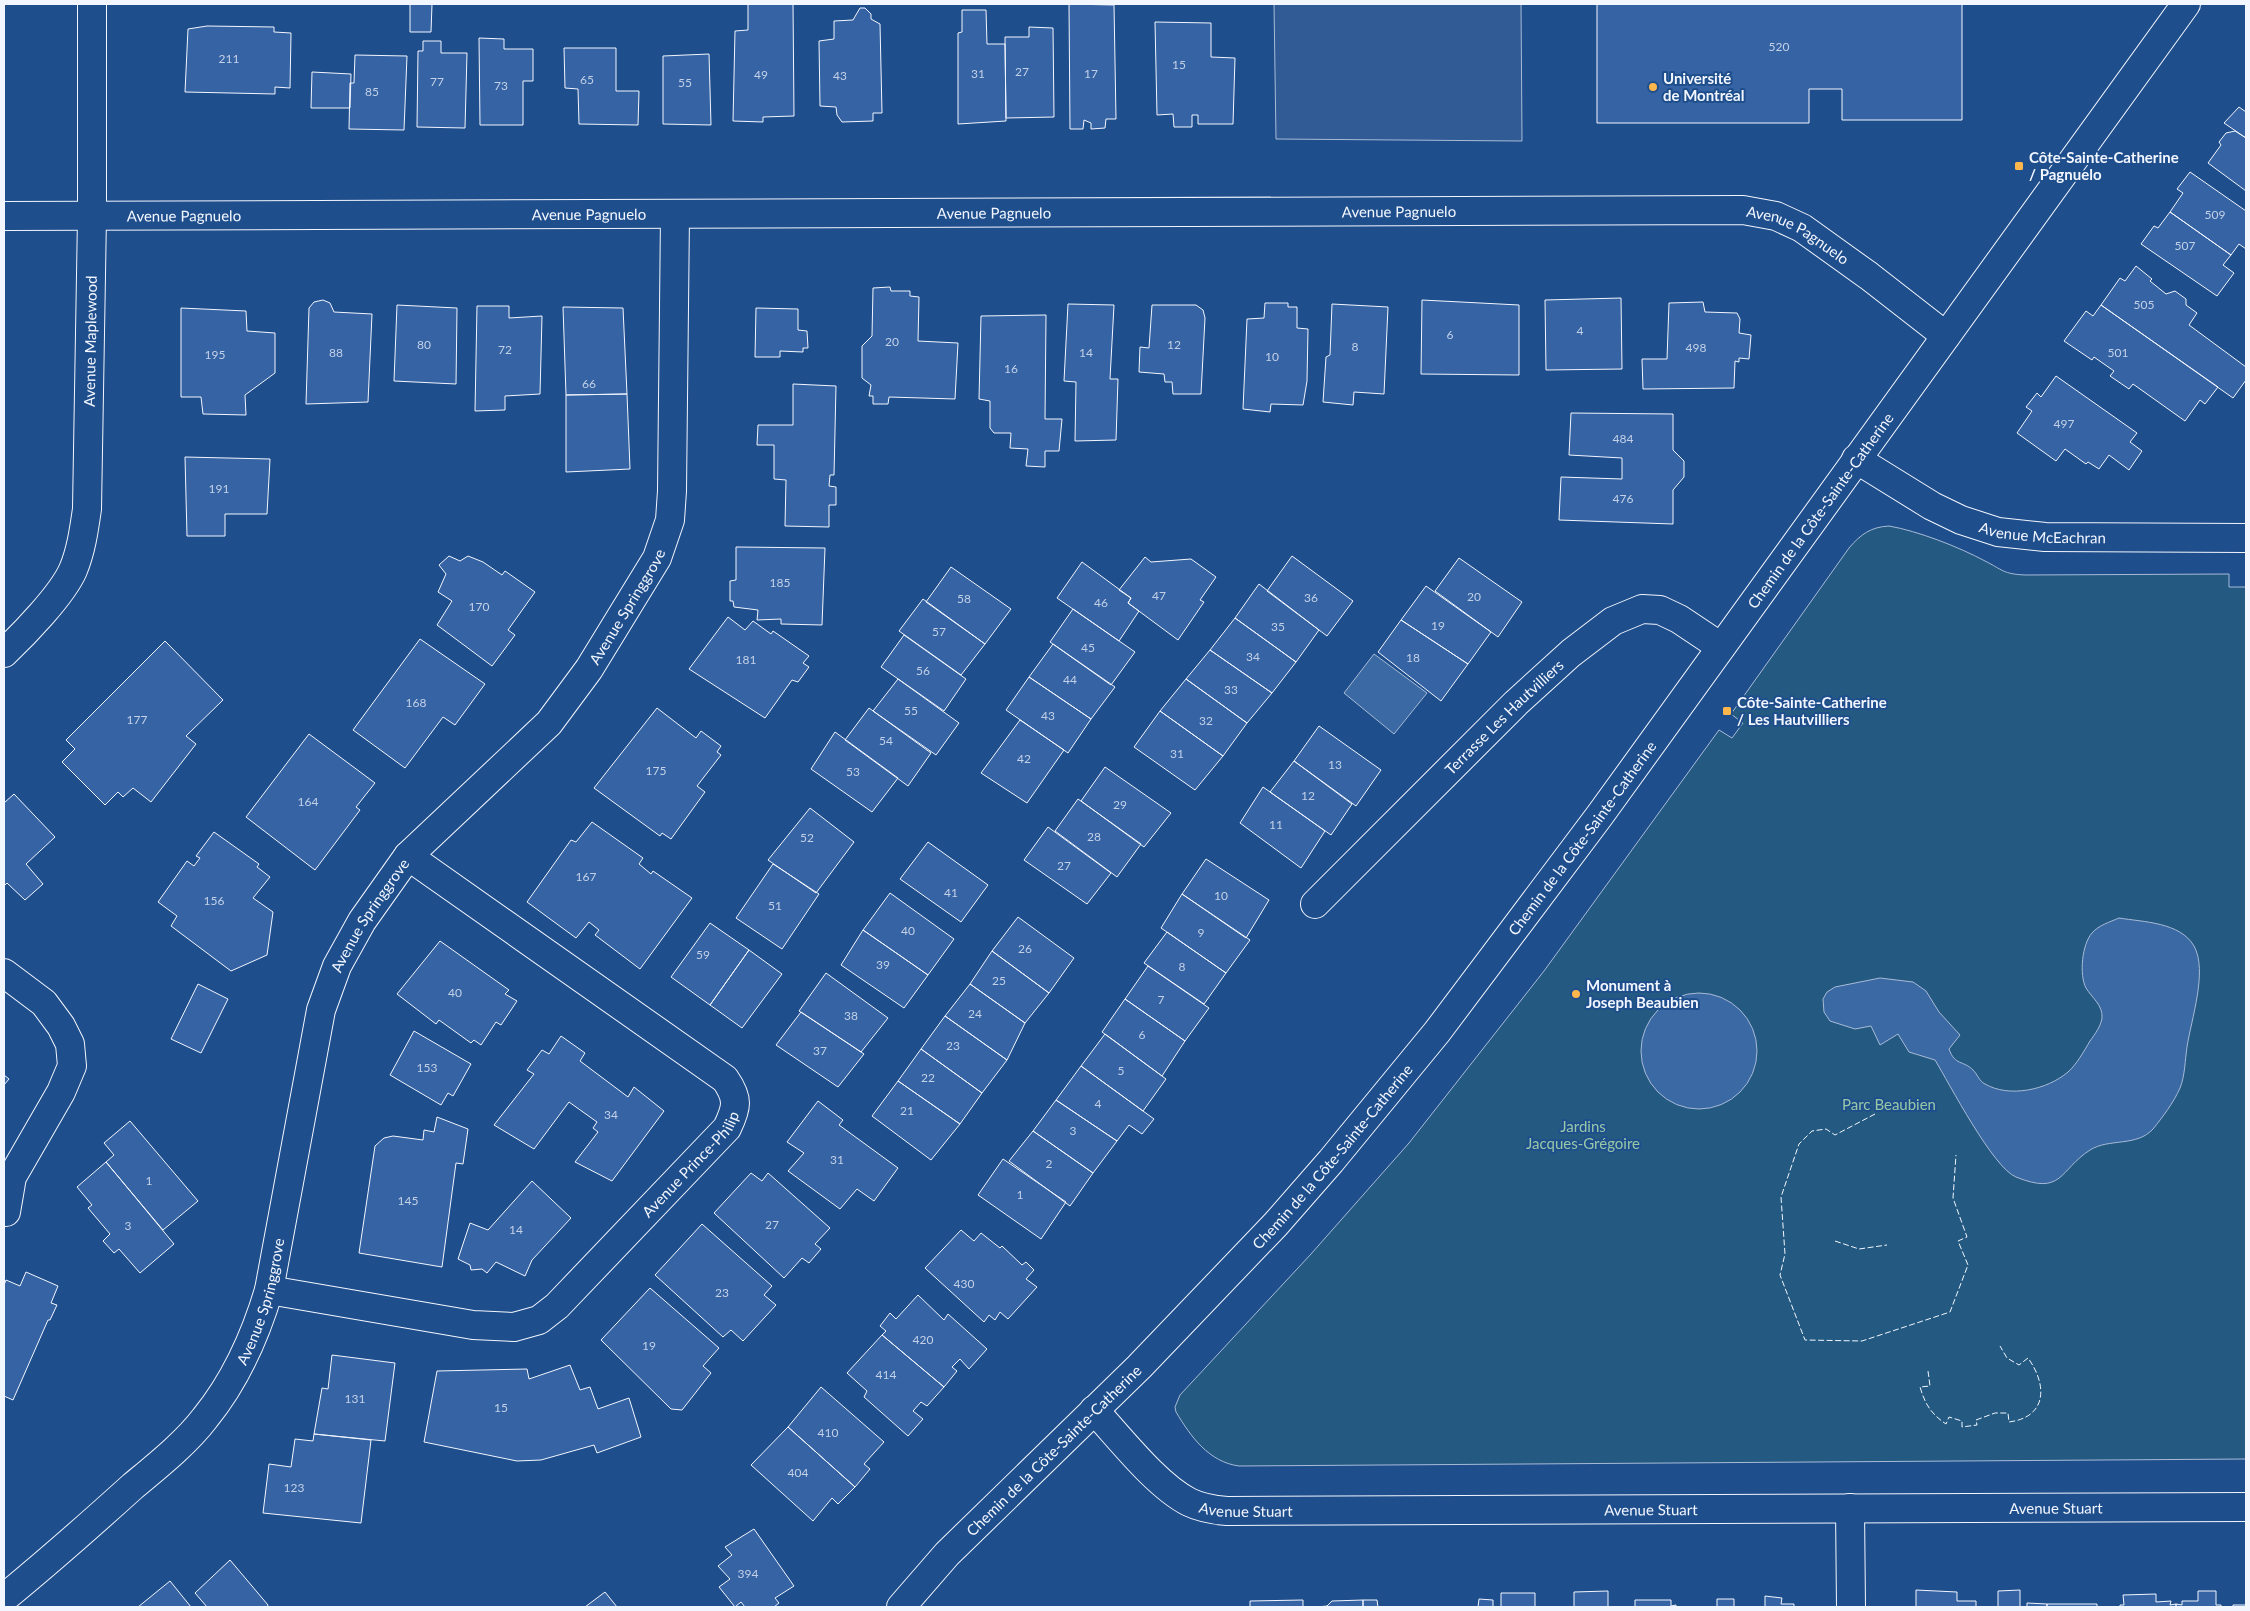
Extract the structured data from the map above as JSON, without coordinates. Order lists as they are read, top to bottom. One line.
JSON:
{"streets":{"street":["Avenue Pagnuelo","Avenue Maplewood","Chemin de la Côte-Sainte-Catherine","Avenue McEachran","Avenue Springgrove","Terrasse Les Hautvilliers","Avenue Prince-Philip","Avenue Stuart"]},"crossings":[["Avenue Pagnuelo","Avenue Maplewood"],["Avenue Pagnuelo","Chemin de la Côte-Sainte-Catherine"],["Avenue Pagnuelo","Avenue Springgrove"],["Chemin de la Côte-Sainte-Catherine","Avenue McEachran"],["Chemin de la Côte-Sainte-Catherine","Terrasse Les Hautvilliers"],["Chemin de la Côte-Sainte-Catherine","Avenue Stuart"],["Avenue Springgrove","Avenue Prince-Philip"]],"parks":["Parc Beaubien","Jardins Jacques-Grégoire"],"places":{"other":["Université de Montréal","Monument à Joseph Beaubien"],"transit":["Côte-Sainte-Catherine / Pagnuelo","Côte-Sainte-Catherine / Les Hautvilliers"]},"house_numbers":["520","211","15","27","31","17","49","43","65","77","55","73","85","509","507","505","4","6","20","80","12","8","498","72","88","14","501","195","10","16","66","497","484","191","476","185","47","20","36","58","46","170","19","35","57","45","34","18","181","56","44","33","168","55","43","177","32","54","31","42","13","175","53","12","164","29","11","28","52","27","167","41","10","156","51","40","9","26","59","39","8","25","40","7","24","38","6","23","37","153","5","22","4","21","34","3","31","2","1","1","145","27","3","14","430","23","420","19","414","131","15","410","404","123","394"]}
